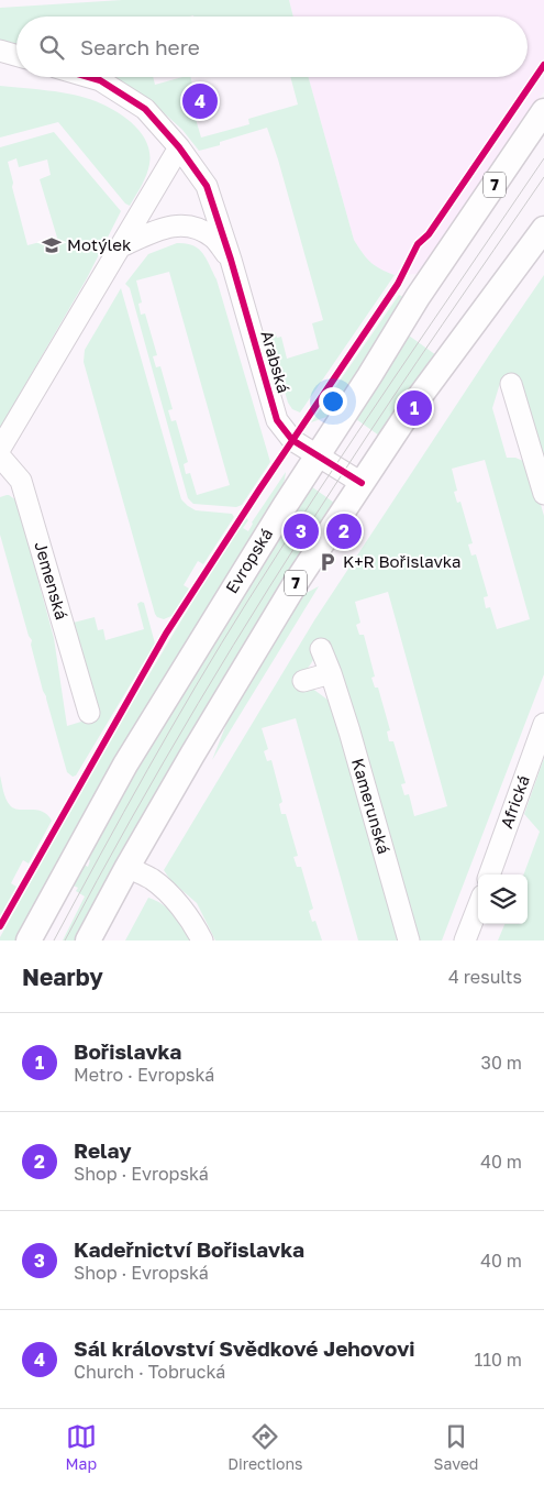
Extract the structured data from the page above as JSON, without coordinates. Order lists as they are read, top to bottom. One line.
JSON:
{"streets":{"main road":["7","Evropská"],"street":["Arabská","Jemenská","Africká","Kamerunská"]},"crossings":[["7","Arabská"],["Arabská","Evropská"]],"places":{"school or university":["Motýlek"],"parking":["K+R Bořislavka"]},"page":{"search":"Search here","pins":["4","1","2","3"],"heading":["Nearby","4 results"],"list":[{"mark":"1","name":"Bořislavka","note":"Metro · Evropská","value":"30 m"},{"mark":"2","name":"Relay","note":"Shop · Evropská","value":"40 m"},{"mark":"3","name":"Kadeřnictví Bořislavka","note":"Shop · Evropská","value":"40 m"},{"mark":"4","name":"Sál království Svědkové Jehovovi","note":"Church · Tobrucká","value":"110 m"}],"nav":["Map","Directions","Saved"]}}
